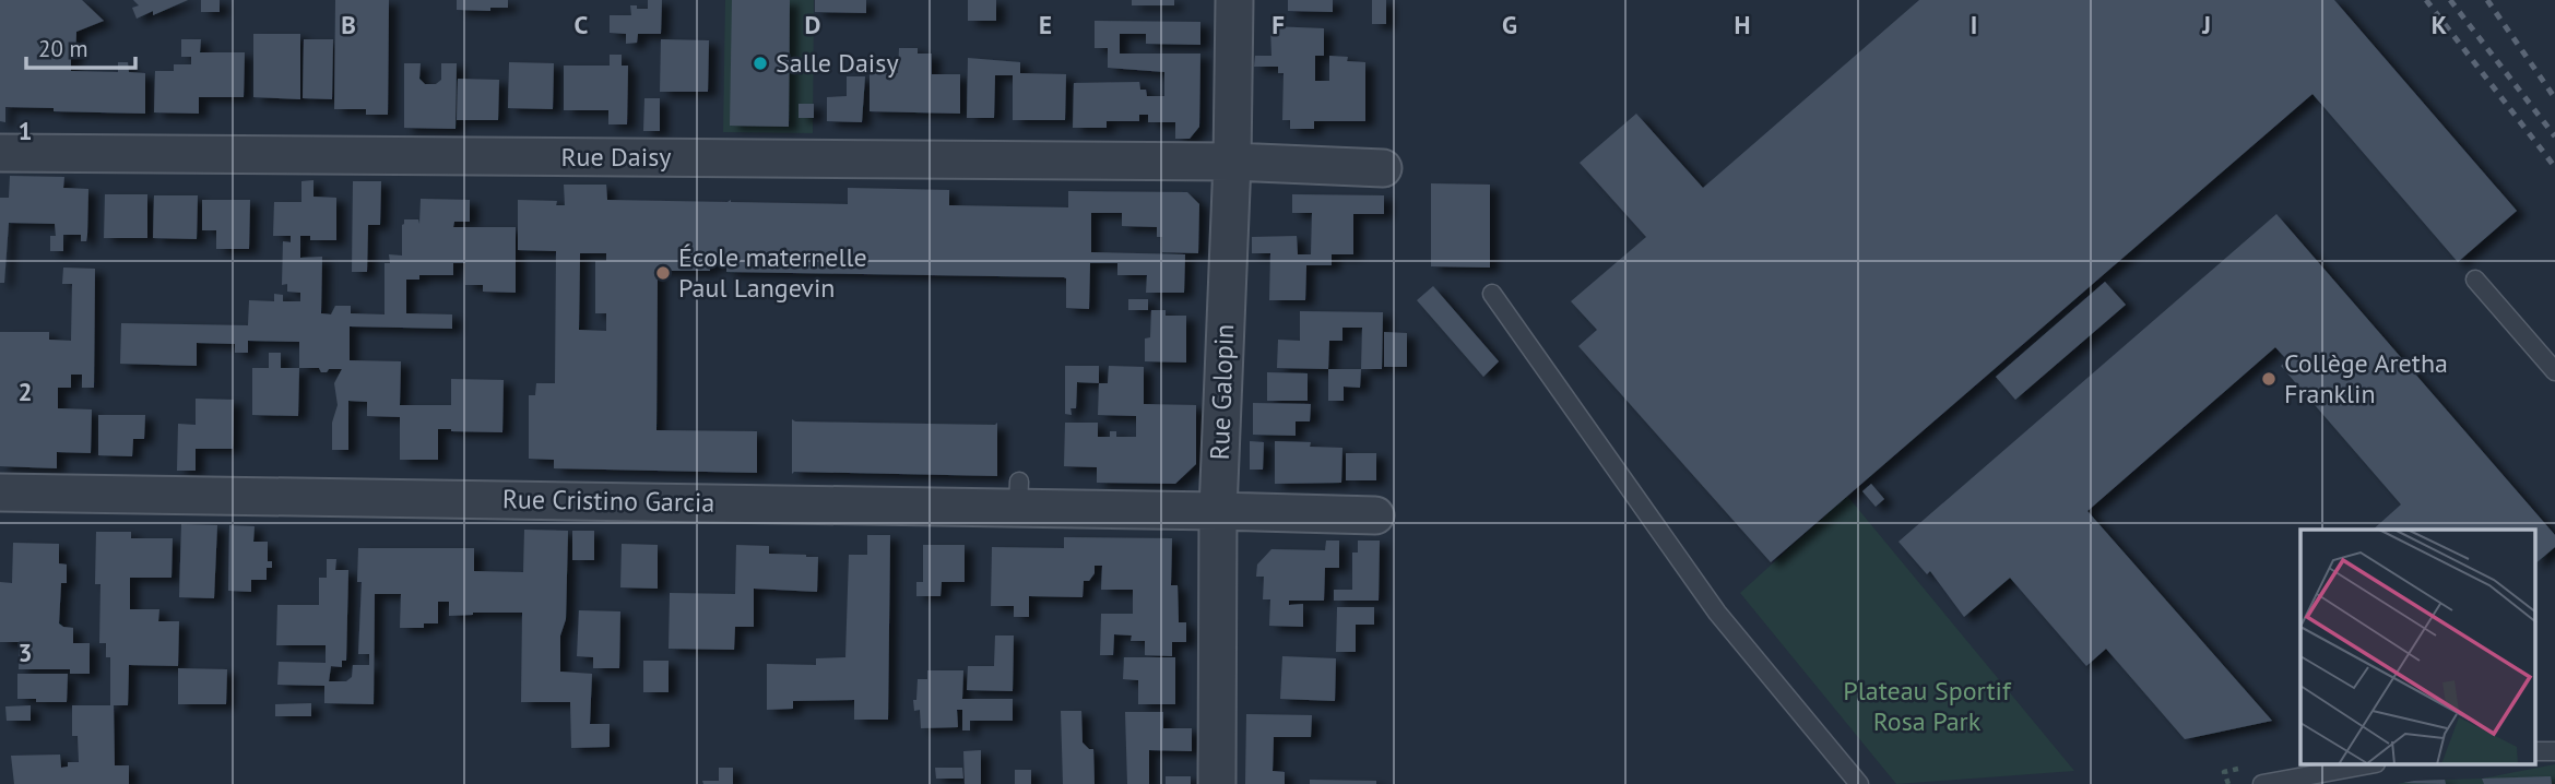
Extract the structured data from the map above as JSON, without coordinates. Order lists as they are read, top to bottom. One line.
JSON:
{"streets":{"street":["Rue Daisy","Rue Galopin","Rue Cristino Garcia"]},"crossings":[["Rue Daisy","Rue Galopin"],["Rue Galopin","Rue Cristino Garcia"]],"parks":["Plateau Sportif Rosa Park"],"places":["Salle Daisy","École maternelle Paul Langevin","Collège Aretha Franklin"],"scale_bar":"20 m","grid":{"columns":["B","C","D","E","F","G","H","I","J","K"],"rows":["1","2","3"]}}
